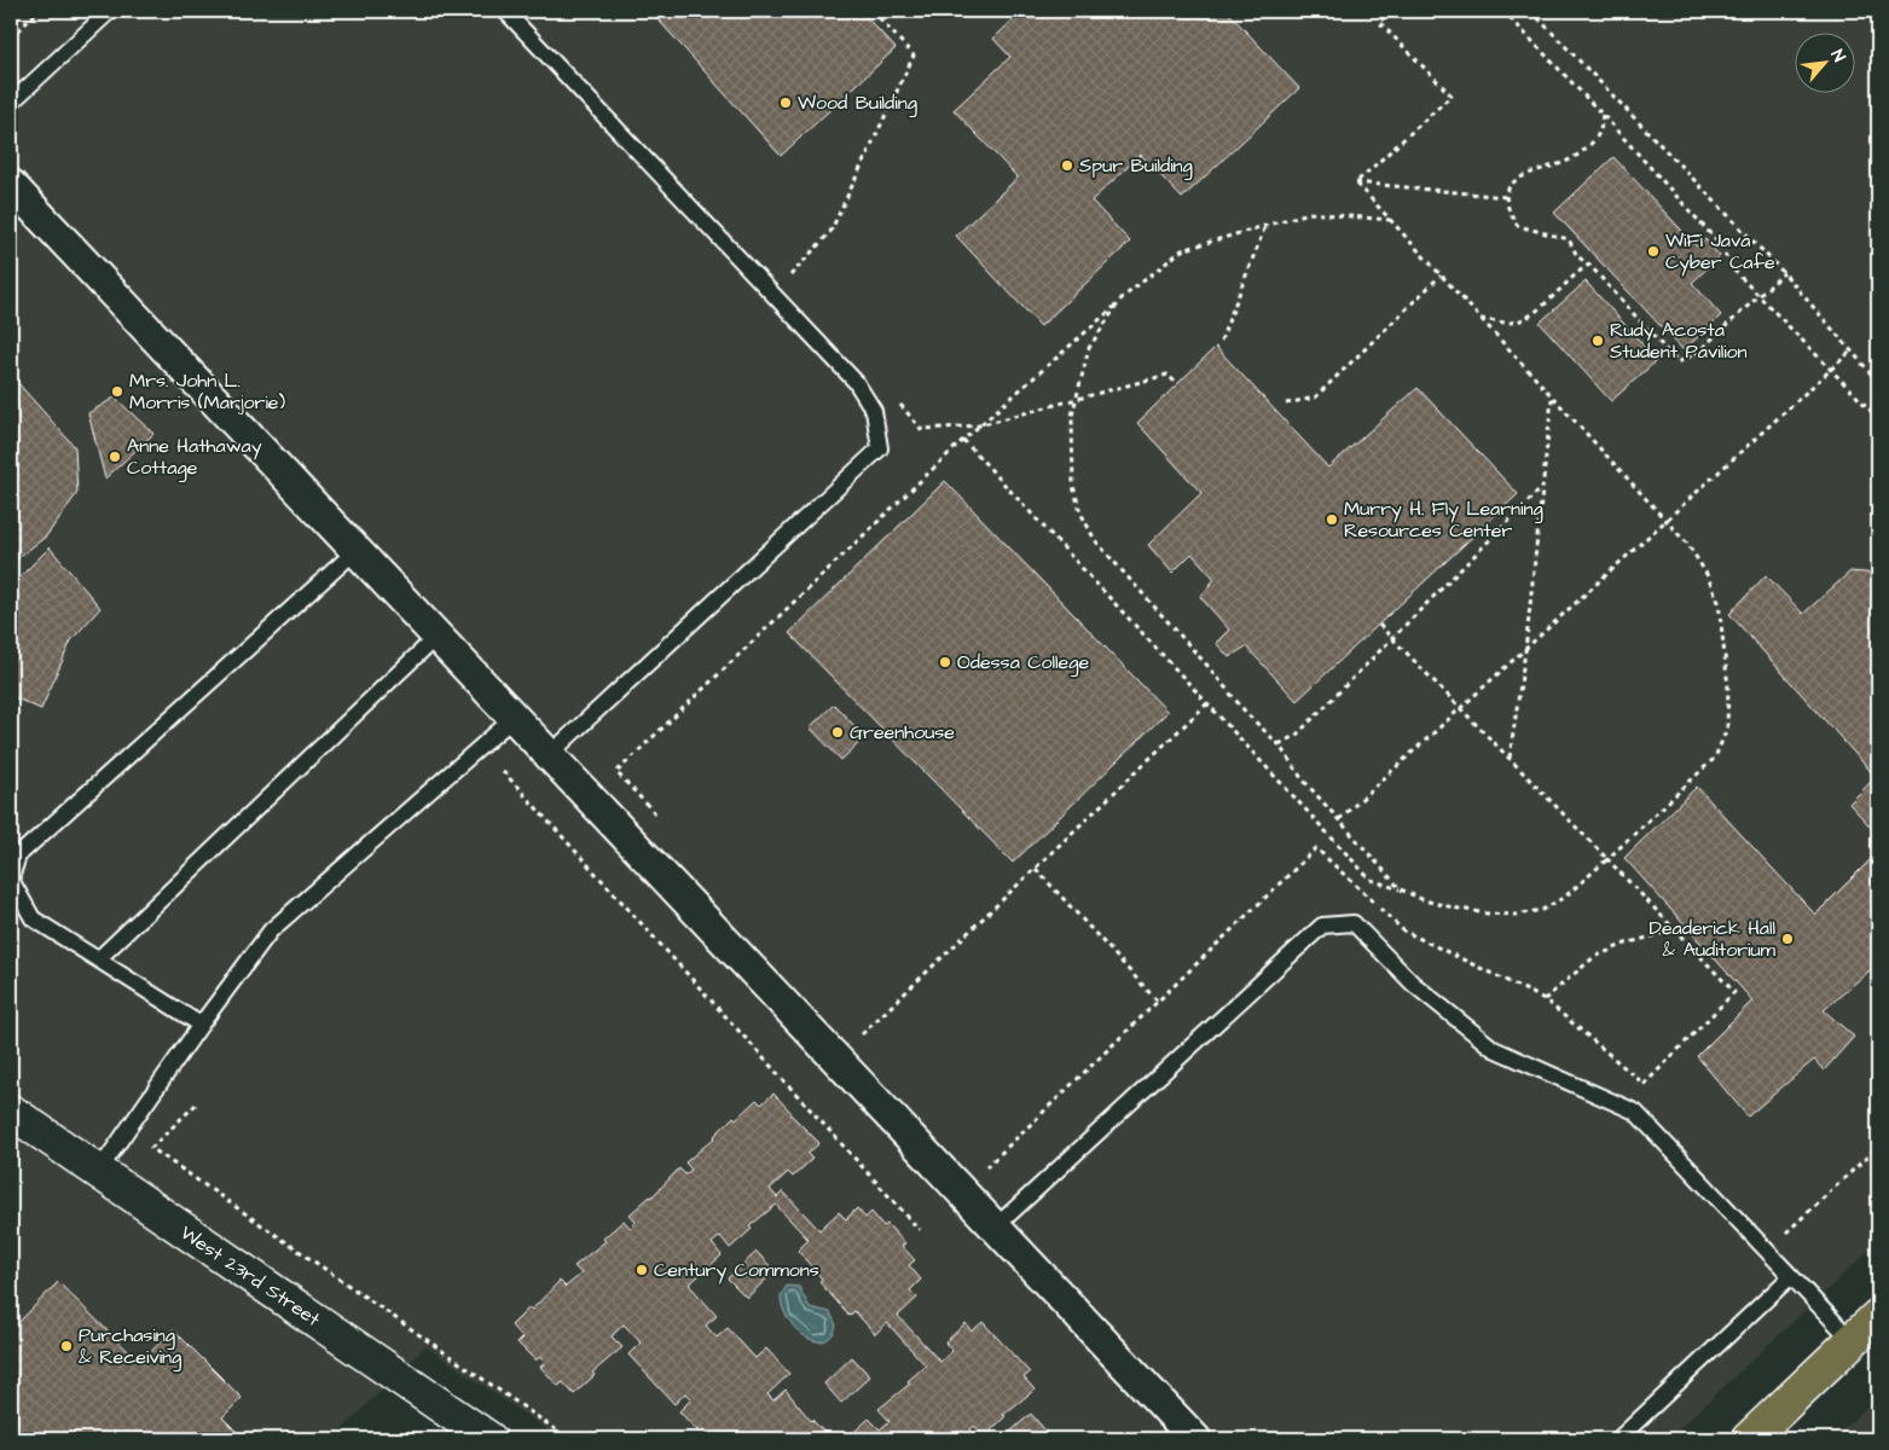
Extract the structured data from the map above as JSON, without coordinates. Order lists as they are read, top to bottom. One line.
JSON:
{"streets":{"street":["West 23rd Street"]},"places":["Wood Building","Spur Building","WiFi Java Cyber Cafe","Rudy Acosta Student Pavilion","Mrs. John L. Morris (Marjorie)","Anne Hathaway Cottage","Murry H. Fly Learning Resources Center","Odessa College","Greenhouse","Deaderick Hall & Auditorium","Century Commons","Purchasing & Receiving"],"north":"top right"}
